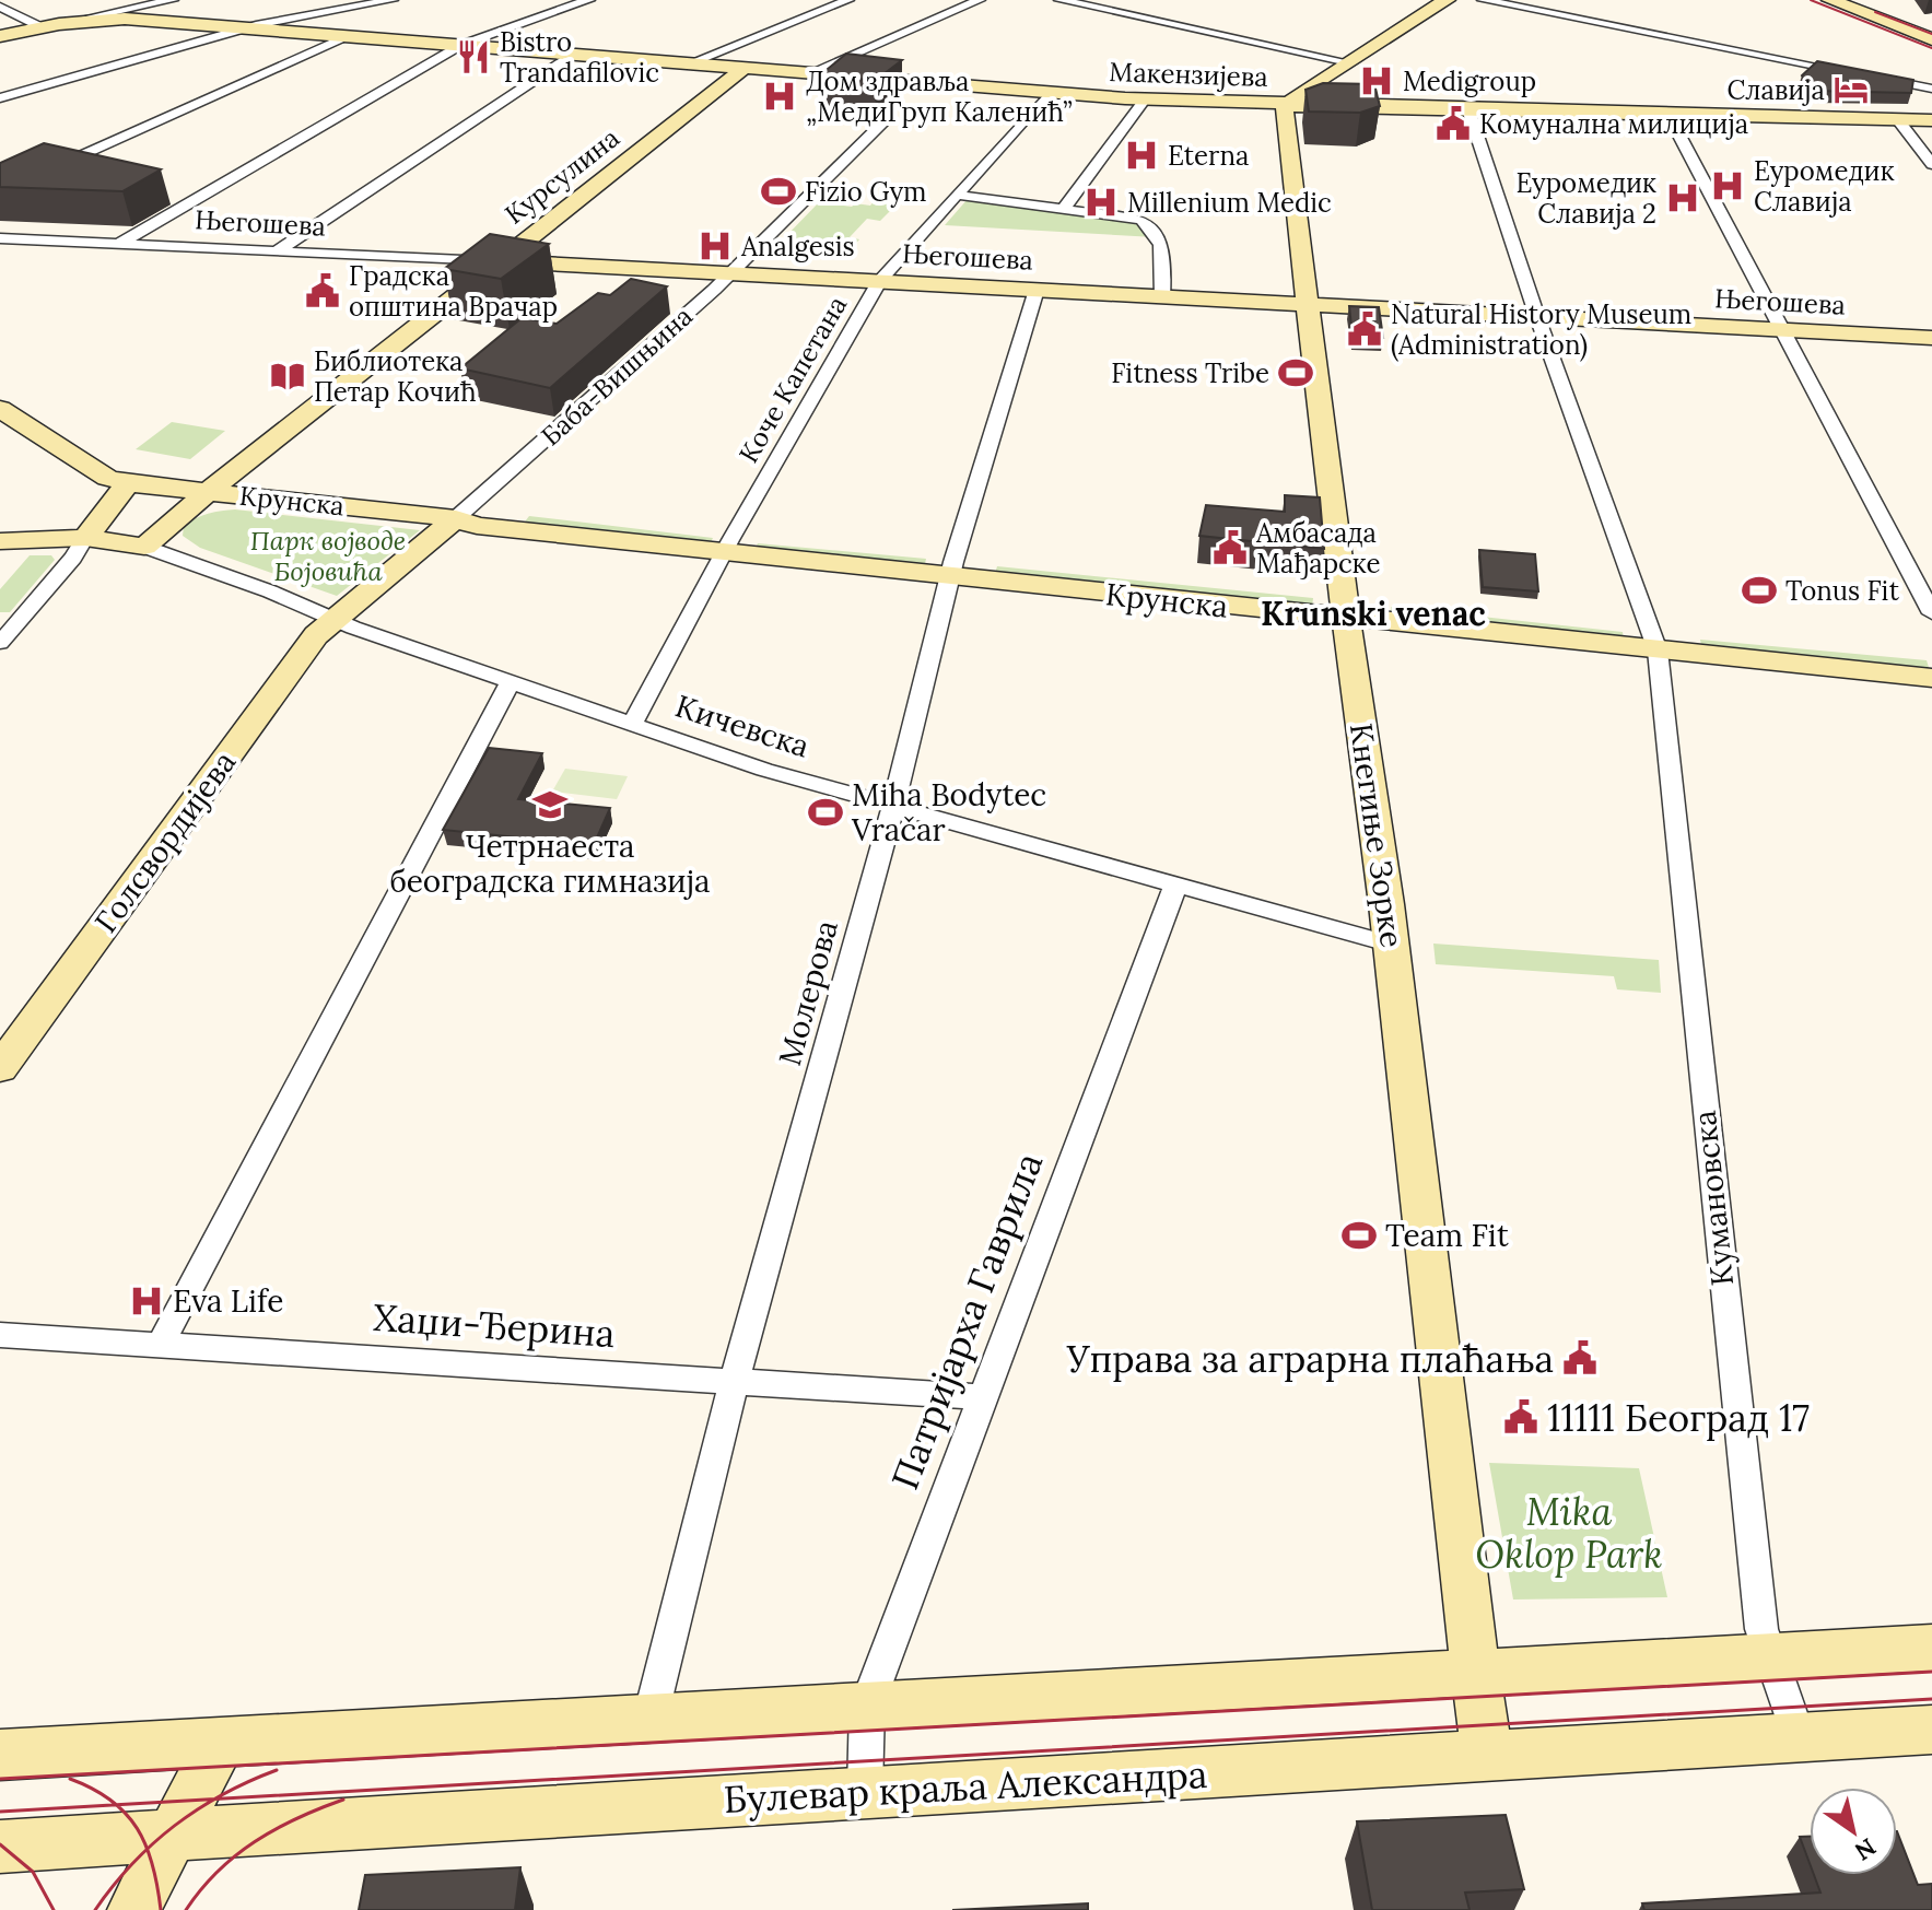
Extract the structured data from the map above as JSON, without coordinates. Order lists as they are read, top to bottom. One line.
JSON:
{"streets":{"street":["Макензијева","Курсулина","Његошева","Баба-Вишњина","Коче Капетана","Крунска","Кичевска","Кнегиње Зорке","Голсвордијева","Молерова","Кумановска","Патријарха Гаврила","Хаџи-Ђерина","Булевар краља Александра"]},"crossings":[["Макензијева","Курсулина"],["Макензијева","Коче Капетана"],["Макензијева","Кнегиње Зорке"],["Макензијева","Кумановска"],["Курсулина","Његошева"],["Курсулина","Крунска"],["Курсулина","Кичевска"],["Његошева","Баба-Вишњина"],["Његошева","Коче Капетана"],["Његошева","Кнегиње Зорке"],["Његошева","Молерова"],["Његошева","Кумановска"],["Баба-Вишњина","Крунска"],["Баба-Вишњина","Кичевска"],["Баба-Вишњина","Голсвордијева"],["Коче Капетана","Крунска"],["Коче Капетана","Кичевска"],["Крунска","Кнегиње Зорке"],["Крунска","Молерова"],["Крунска","Кумановска"],["Кичевска","Кнегиње Зорке"],["Кичевска","Голсвордијева"],["Кичевска","Молерова"],["Кичевска","Патријарха Гаврила"],["Кнегиње Зорке","Булевар краља Александра"],["Молерова","Хаџи-Ђерина"],["Кумановска","Булевар краља Александра"],["Патријарха Гаврила","Хаџи-Ђерина"],["Патријарха Гаврила","Булевар краља Александра"]],"districts":["Krunski venac"],"parks":["Парк војводе Бојовића","Mika Oklop Park"],"places":{"restaurant":["Bistro Trandafilovic"],"hospital":["Medigroup","Дом здравља „МедиГруп Каленић”","Eterna","Еуромедик Славија","Еуромедик Славија 2","Millenium Medic","Analgesis","Eva Life"],"hotel":["Славија"],"public building":["Комунална милиција","Градска општина Врачар","Natural History Museum (Administration)","Амбасада Мађарске","Управа за аграрна плаћања","11111 Београд 17"],"sports":["Fizio Gym","Fitness Tribe","Tonus Fit","Miha Bodytec Vračar","Team Fit"],"library":["Библиотека Петар Кочић"],"school or university":["Четрнаеста београдска гимназија"]},"north":"bottom right"}
